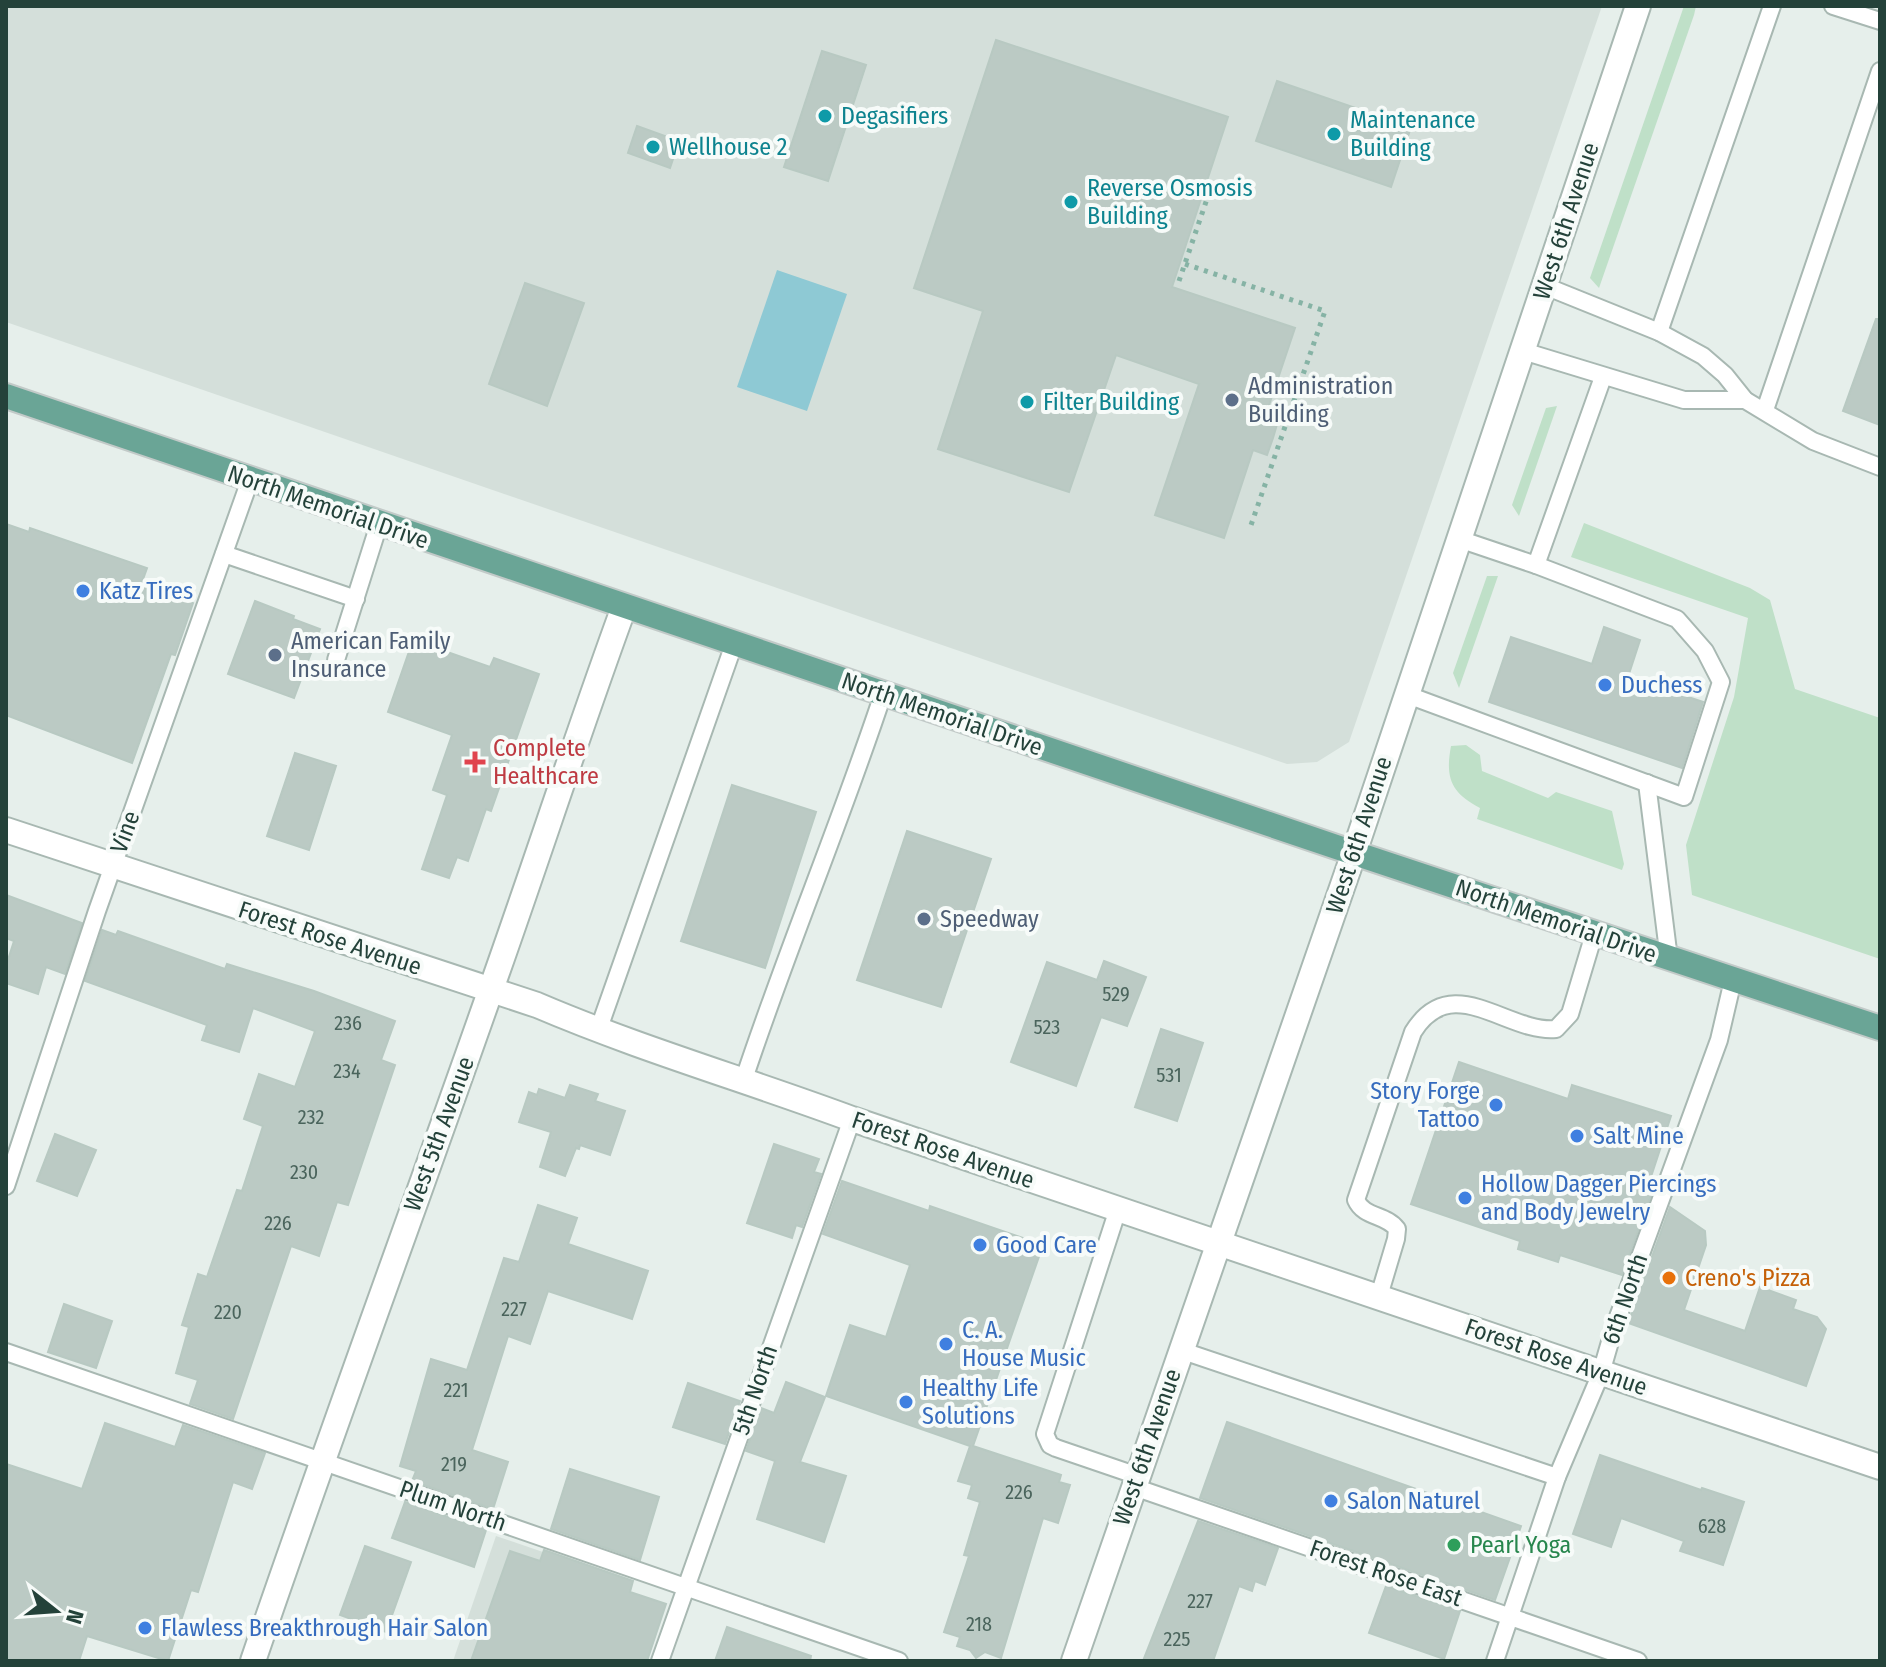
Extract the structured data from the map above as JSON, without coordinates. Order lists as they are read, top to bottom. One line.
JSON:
{"streets":{"main road":["North Memorial Drive"],"street":["West 6th Avenue","Forest Rose Avenue","West 5th Avenue"],"lane":["Vine","6th North","5th North","Plum North","Forest Rose East"]},"crossings":[["West 6th Avenue","North Memorial Drive"],["West 6th Avenue","Forest Rose Avenue"],["West 6th Avenue","Forest Rose East"],["North Memorial Drive","Vine"],["North Memorial Drive","West 5th Avenue"],["North Memorial Drive","6th North"],["Vine","Forest Rose Avenue"],["Forest Rose Avenue","West 5th Avenue"],["Forest Rose Avenue","6th North"],["Forest Rose Avenue","5th North"],["Forest Rose Avenue","Forest Rose East"],["West 5th Avenue","Plum North"],["6th North","Forest Rose East"],["5th North","Plum North"]],"places":{"other":["Degasifiers","Maintenance Building","Wellhouse 2","Reverse Osmosis Building","Administration Building","Filter Building","Katz Tires","American Family Insurance","Duchess","Speedway","Story Forge Tattoo","Salt Mine","Hollow Dagger Piercings and Body Jewelry","Good Care","Creno's Pizza","C. A. House Music","Healthy Life Solutions","Salon Naturel","Pearl Yoga","Flawless Breakthrough Hair Salon"],"health":["Complete Healthcare"]},"house_numbers":["529","236","523","234","531","232","230","226","227","220","221","219","226","628","227","218","225"],"north":"right"}
